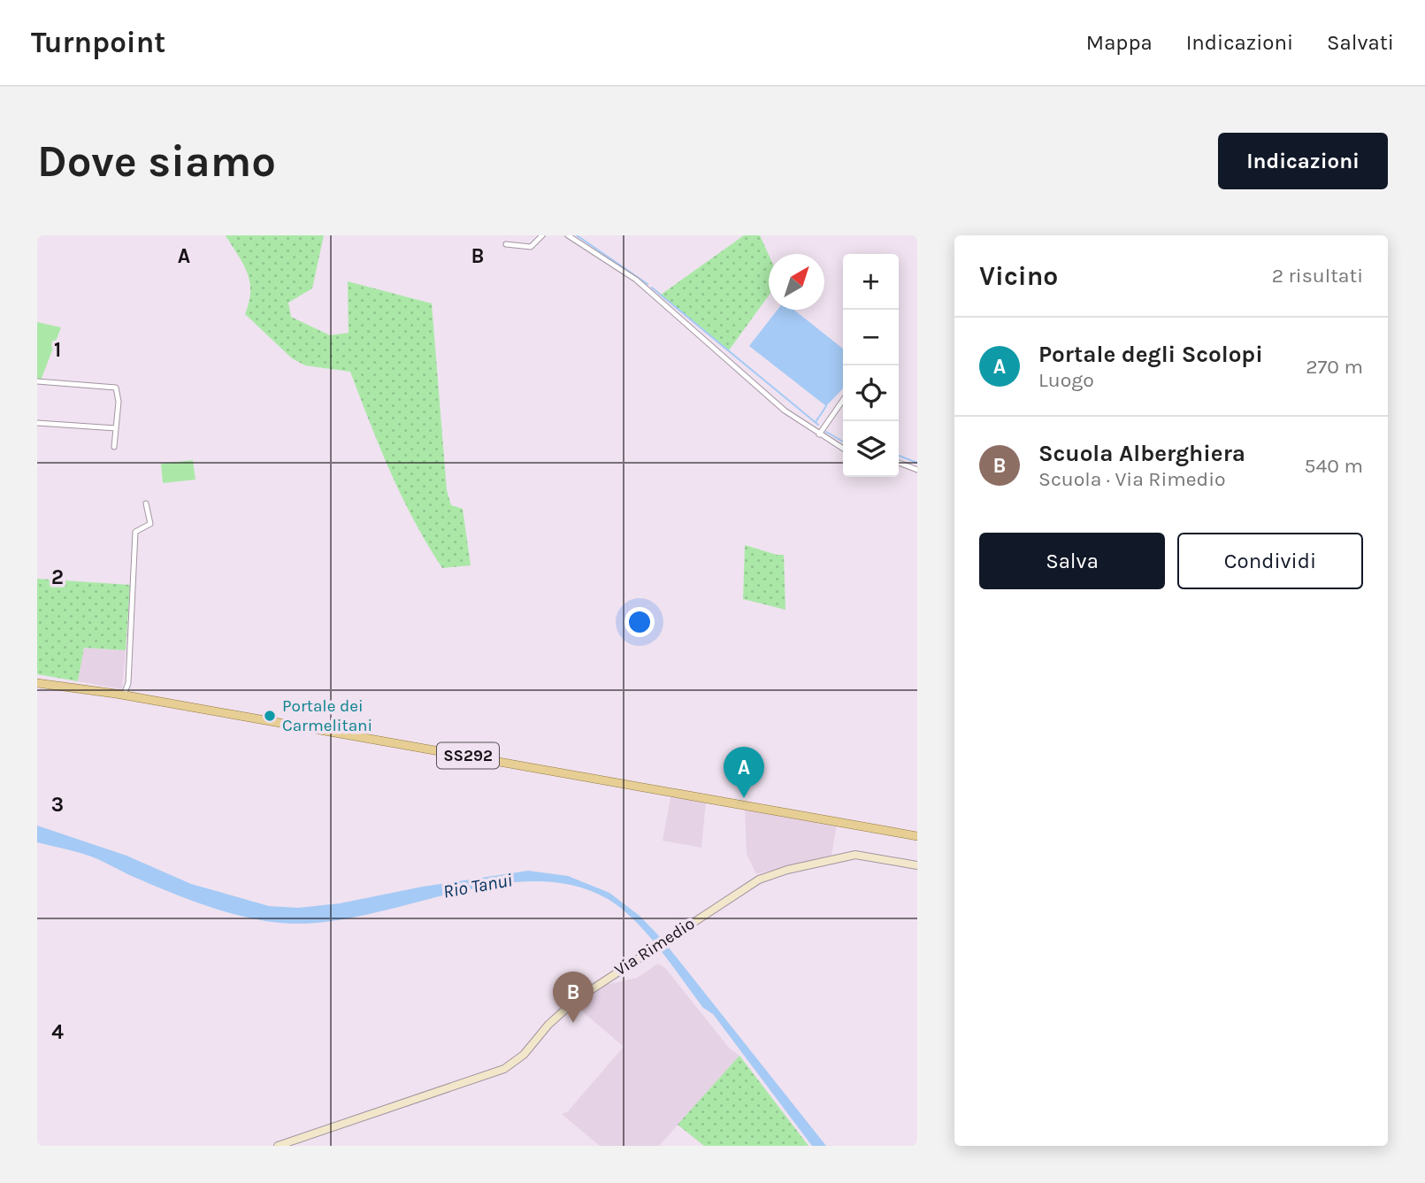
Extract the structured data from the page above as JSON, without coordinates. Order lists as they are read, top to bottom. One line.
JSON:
{"streets":{"main road":["SS292"],"street":["Via Rimedio"]},"water":["Rio Tanui"],"places":["Portale dei Carmelitani"],"north":"top right","page":{"header":"Turnpoint","nav":["Mappa","Indicazioni","Salvati"],"buttons":["Indicazioni",["Salva","Condividi"]],"title":"Dove siamo","heading":["Vicino","2 risultati"],"map_buttons":["+","−"],"list":[{"mark":"A","name":"Portale degli Scolopi","note":"Luogo","value":"270 m"},{"mark":"B","name":"Scuola Alberghiera","note":"Scuola · Via Rimedio","value":"540 m"}],"pins":["A","B"]},"grid":{"columns":["A","B"],"rows":["1","2","3","4"]}}
